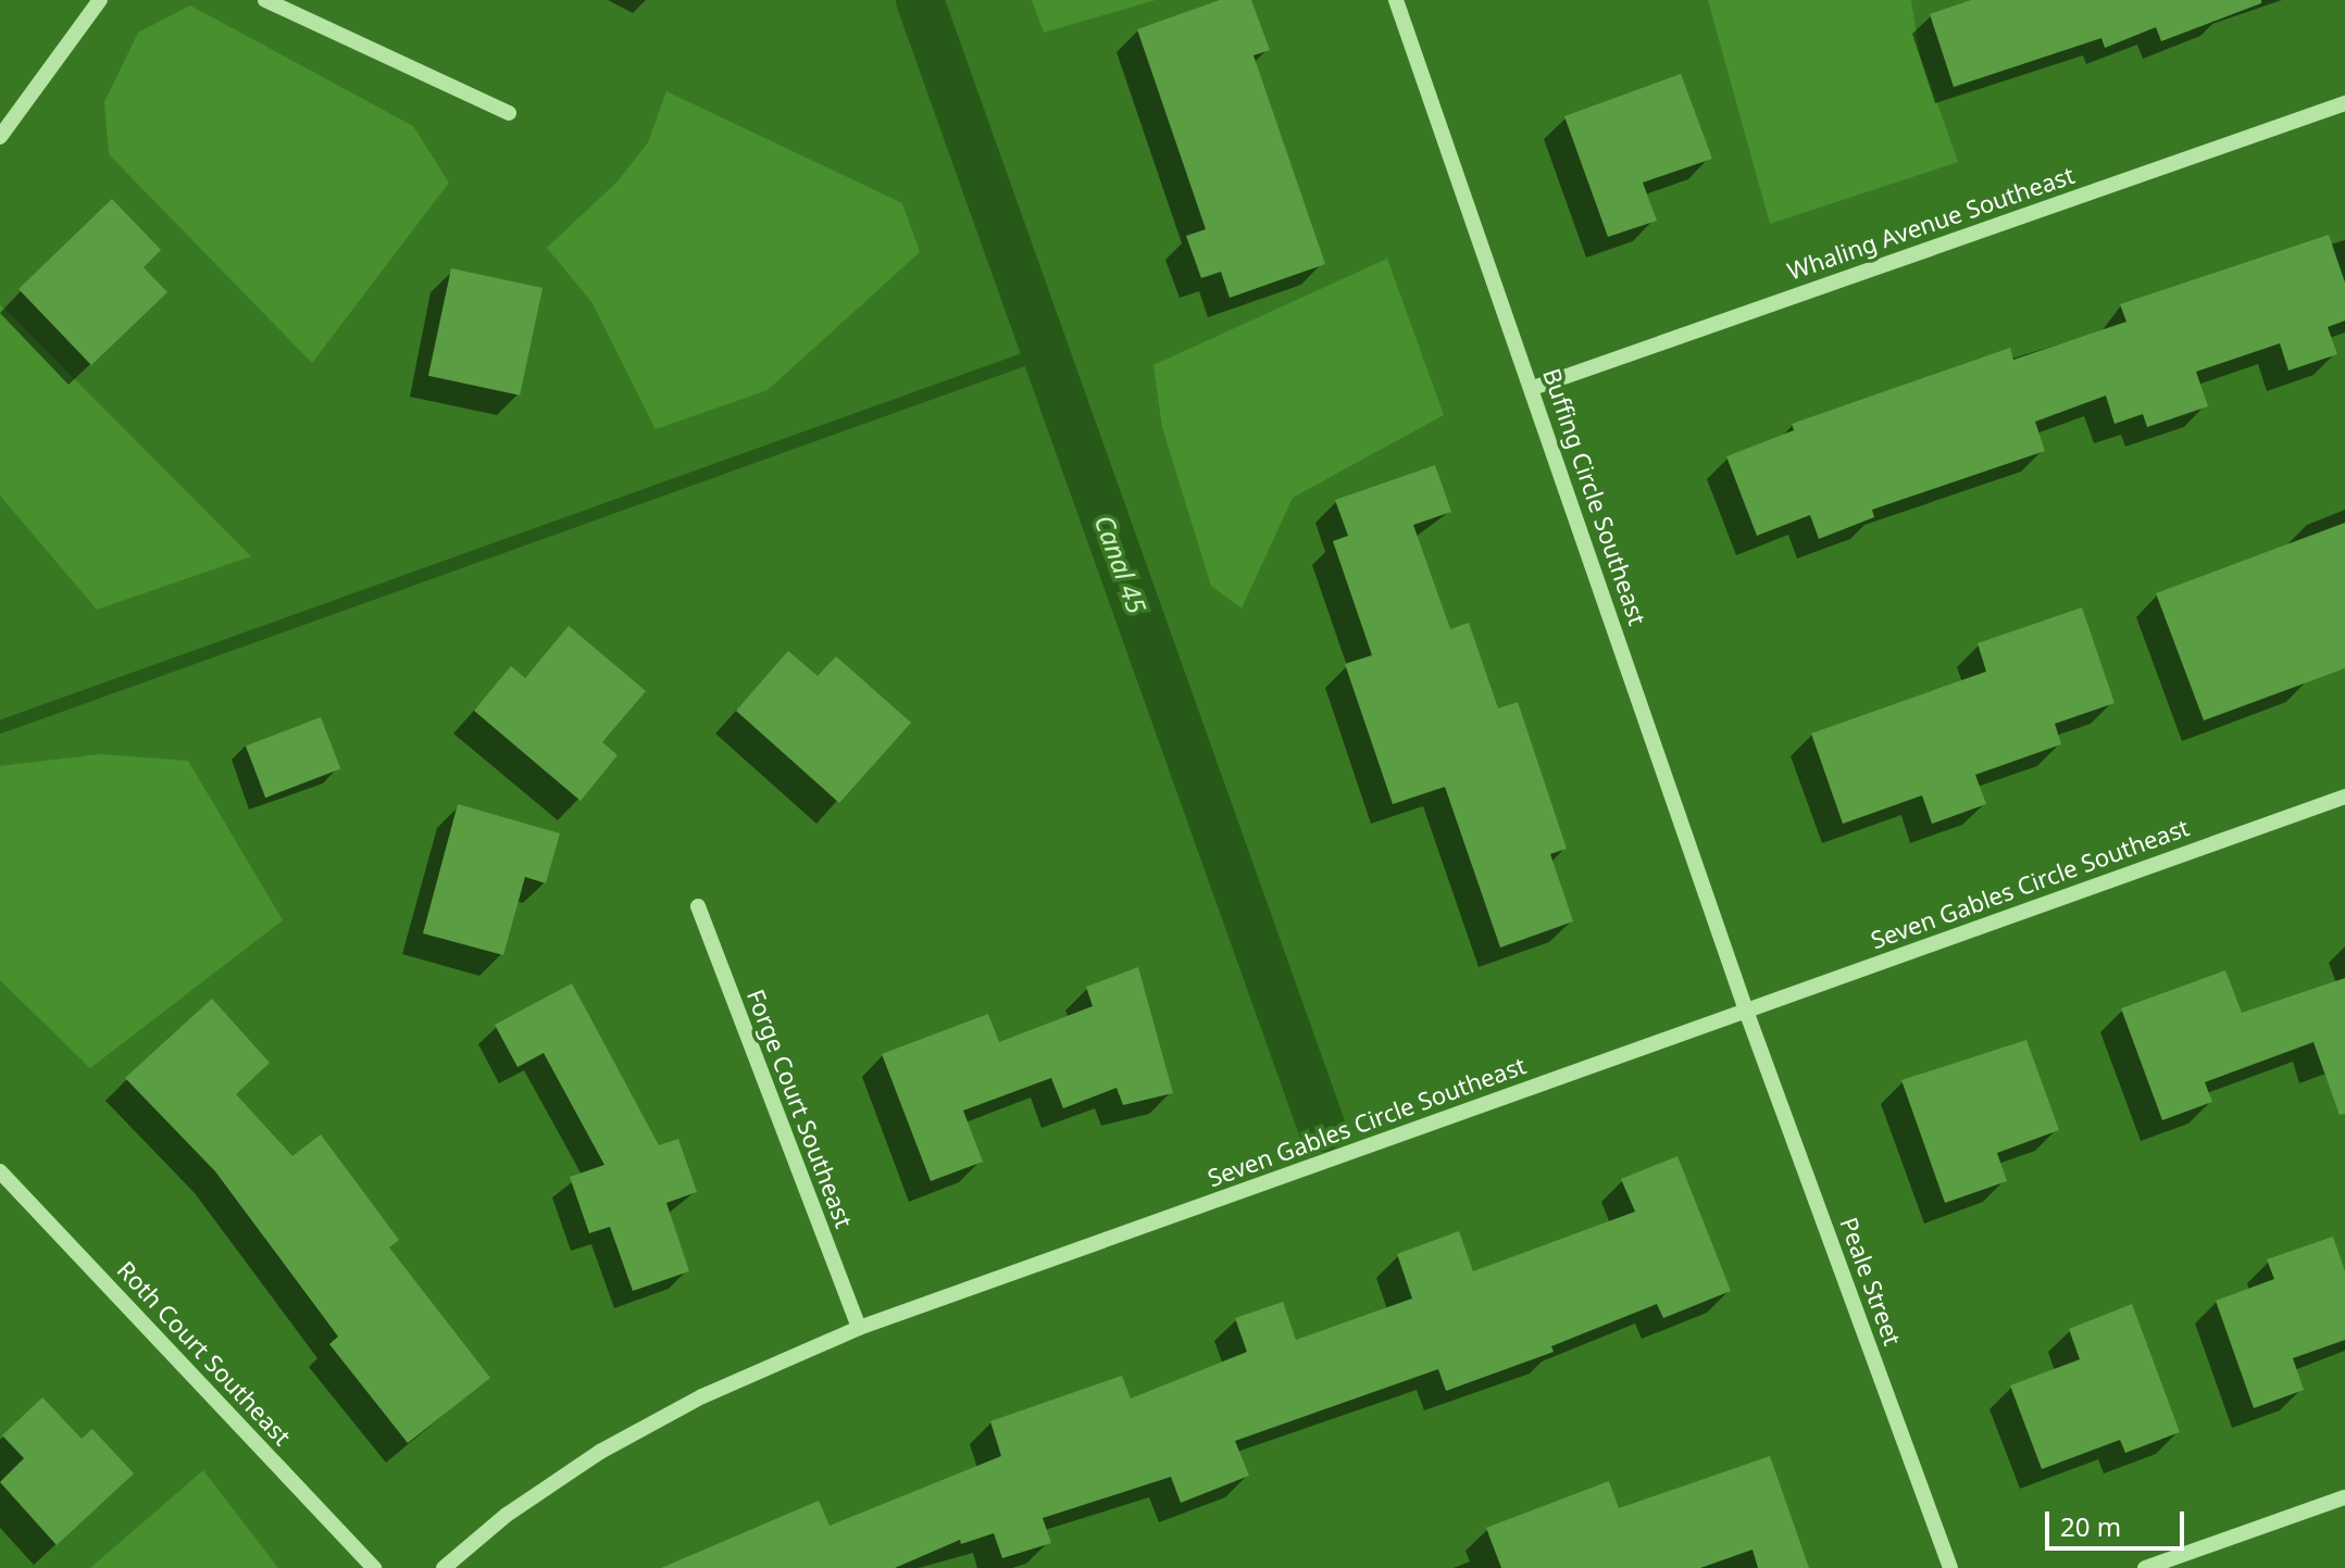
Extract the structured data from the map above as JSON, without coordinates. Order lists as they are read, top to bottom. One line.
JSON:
{"streets":{"street":["Whaling Avenue Southeast","Buffing Circle Southeast","Seven Gables Circle Southeast","Forge Court Southeast","Peale Street","Roth Court Southeast"]},"crossings":[["Whaling Avenue Southeast","Buffing Circle Southeast"],["Buffing Circle Southeast","Seven Gables Circle Southeast"],["Buffing Circle Southeast","Peale Street"],["Seven Gables Circle Southeast","Forge Court Southeast"],["Seven Gables Circle Southeast","Peale Street"]],"water":["Canal 45"],"scale_bar":"20 m"}
